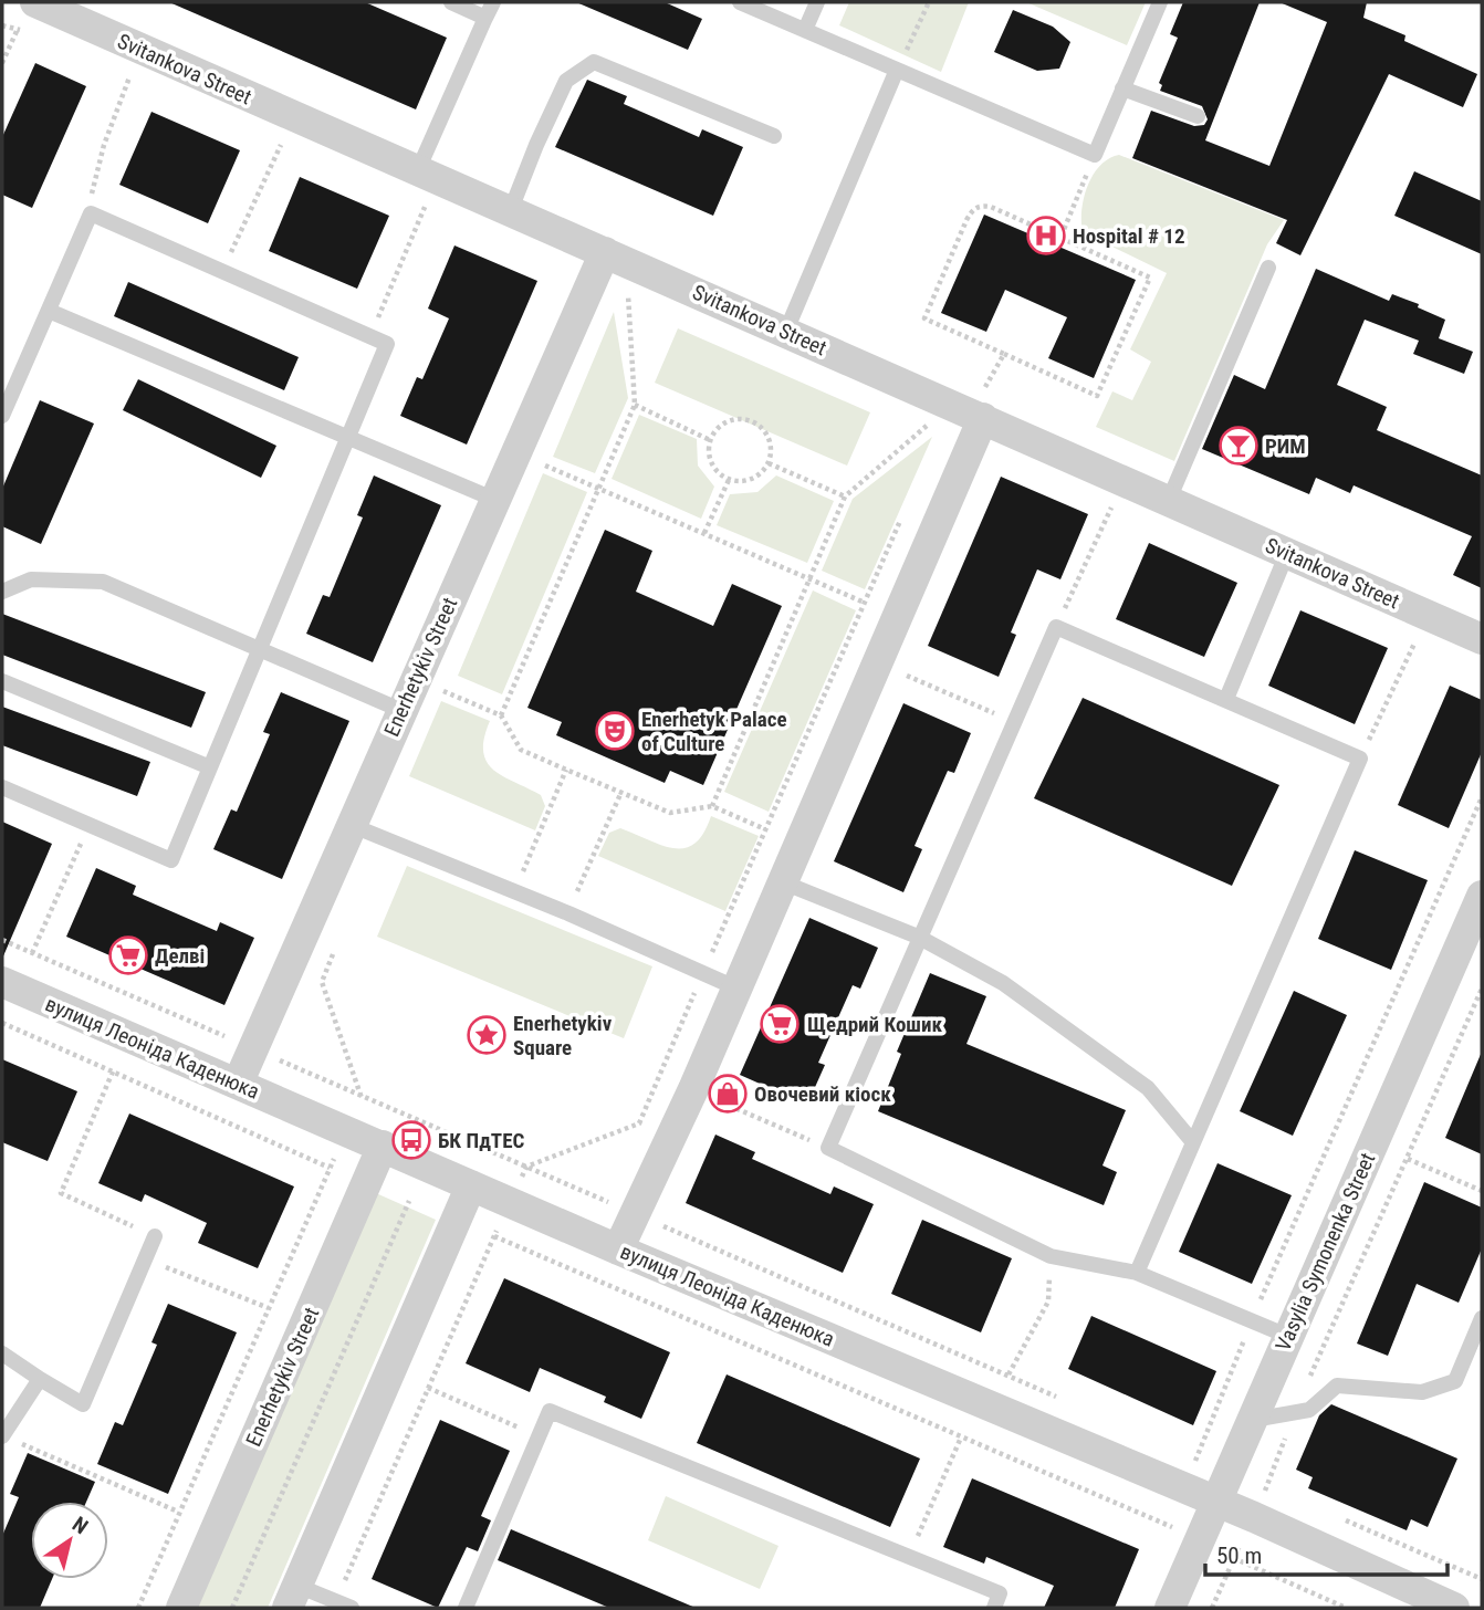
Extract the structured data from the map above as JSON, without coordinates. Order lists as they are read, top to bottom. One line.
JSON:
{"streets":{"street":["Svitankova Street","Enerhetykiv Street","вулиця Леоніда Каденюка","Vasylia Symonenka Street"]},"crossings":[["Svitankova Street","Enerhetykiv Street"],["Enerhetykiv Street","вулиця Леоніда Каденюка"],["вулиця Леоніда Каденюка","Vasylia Symonenka Street"]],"places":{"hospital":["Hospital # 12"],"bar":["РИМ"],"theatre":["Enerhetyk Palace of Culture"],"supermarket":["Делві","Щедрий Кошик"],"place":["Enerhetykiv Square"],"shop":["Овочевий кіоск"],"bus stop":["БК ПдТЕC"]},"scale_bar":"50 m","north":"top right"}
